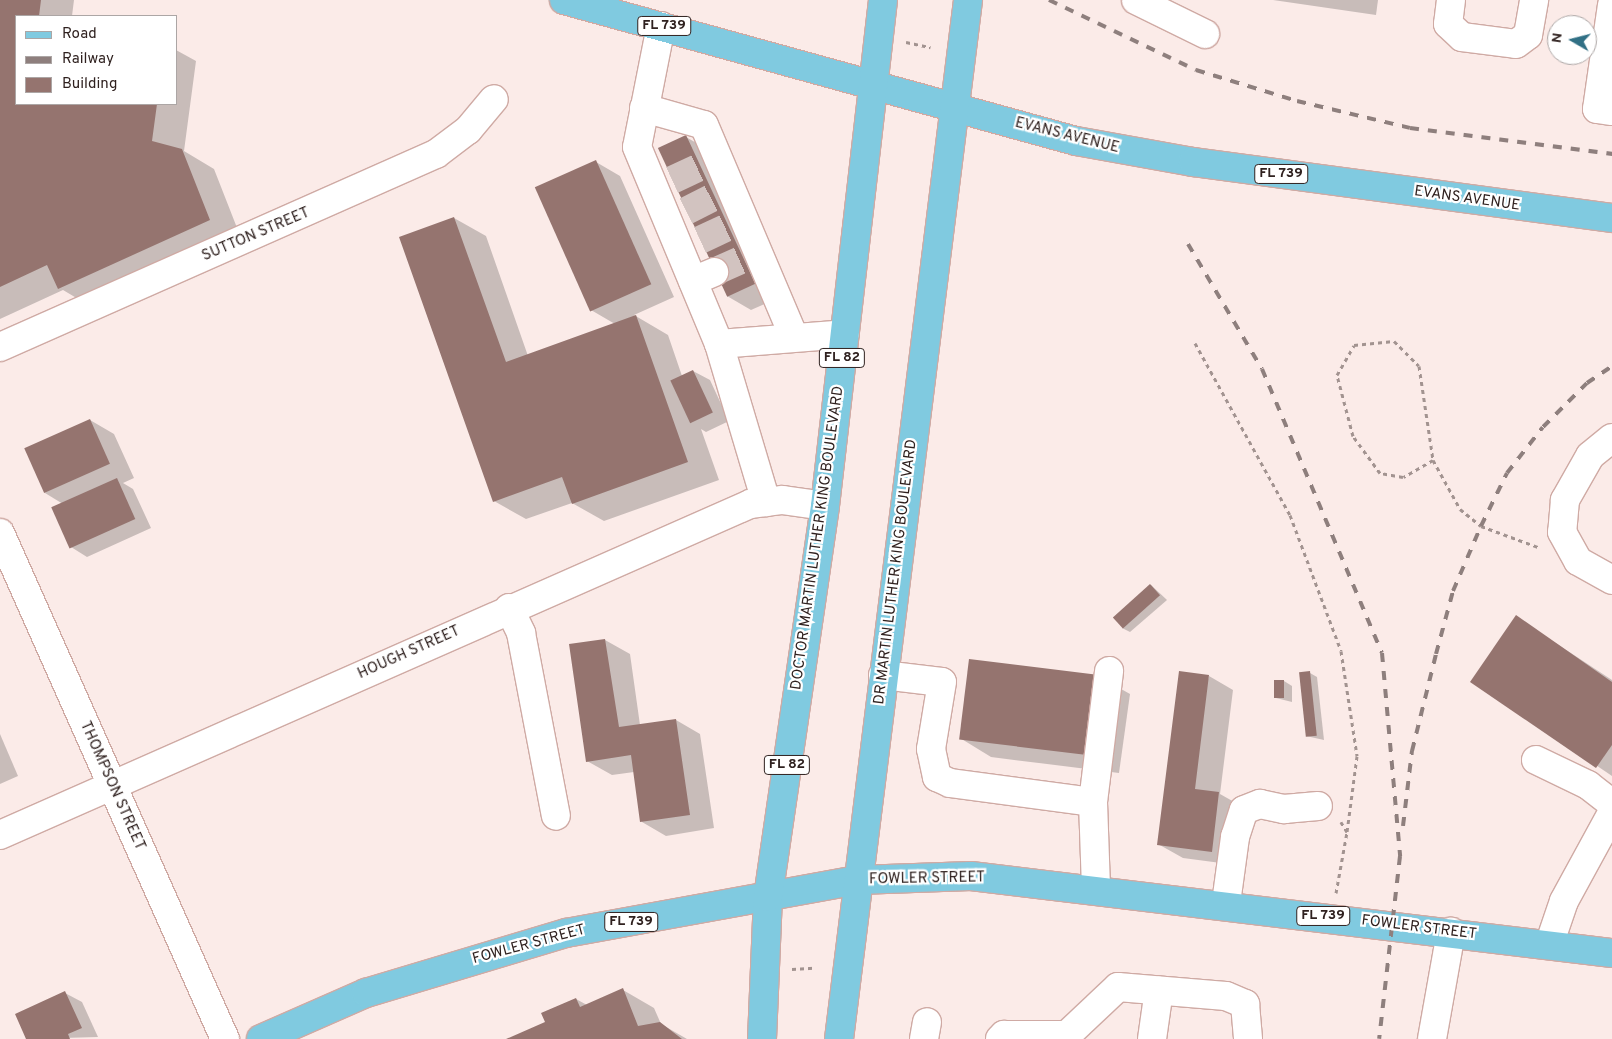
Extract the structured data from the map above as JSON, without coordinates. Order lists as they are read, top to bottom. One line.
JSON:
{"streets":{"main road":["FL 739","EVANS AVENUE","FL 82","DOCTOR MARTIN LUTHER KING BOULEVARD","DR MARTIN LUTHER KING BOULEVARD","FOWLER STREET"],"street":["SUTTON STREET","HOUGH STREET","THOMPSON STREET"]},"crossings":[["EVANS AVENUE","DOCTOR MARTIN LUTHER KING BOULEVARD"],["EVANS AVENUE","DR MARTIN LUTHER KING BOULEVARD"],["FL 82","DOCTOR MARTIN LUTHER KING BOULEVARD"],["FL 82","FOWLER STREET"],["DOCTOR MARTIN LUTHER KING BOULEVARD","HOUGH STREET"],["DOCTOR MARTIN LUTHER KING BOULEVARD","FOWLER STREET"],["DR MARTIN LUTHER KING BOULEVARD","FOWLER STREET"],["HOUGH STREET","THOMPSON STREET"]],"legend":["Road","Railway","Building"],"north":"left"}
